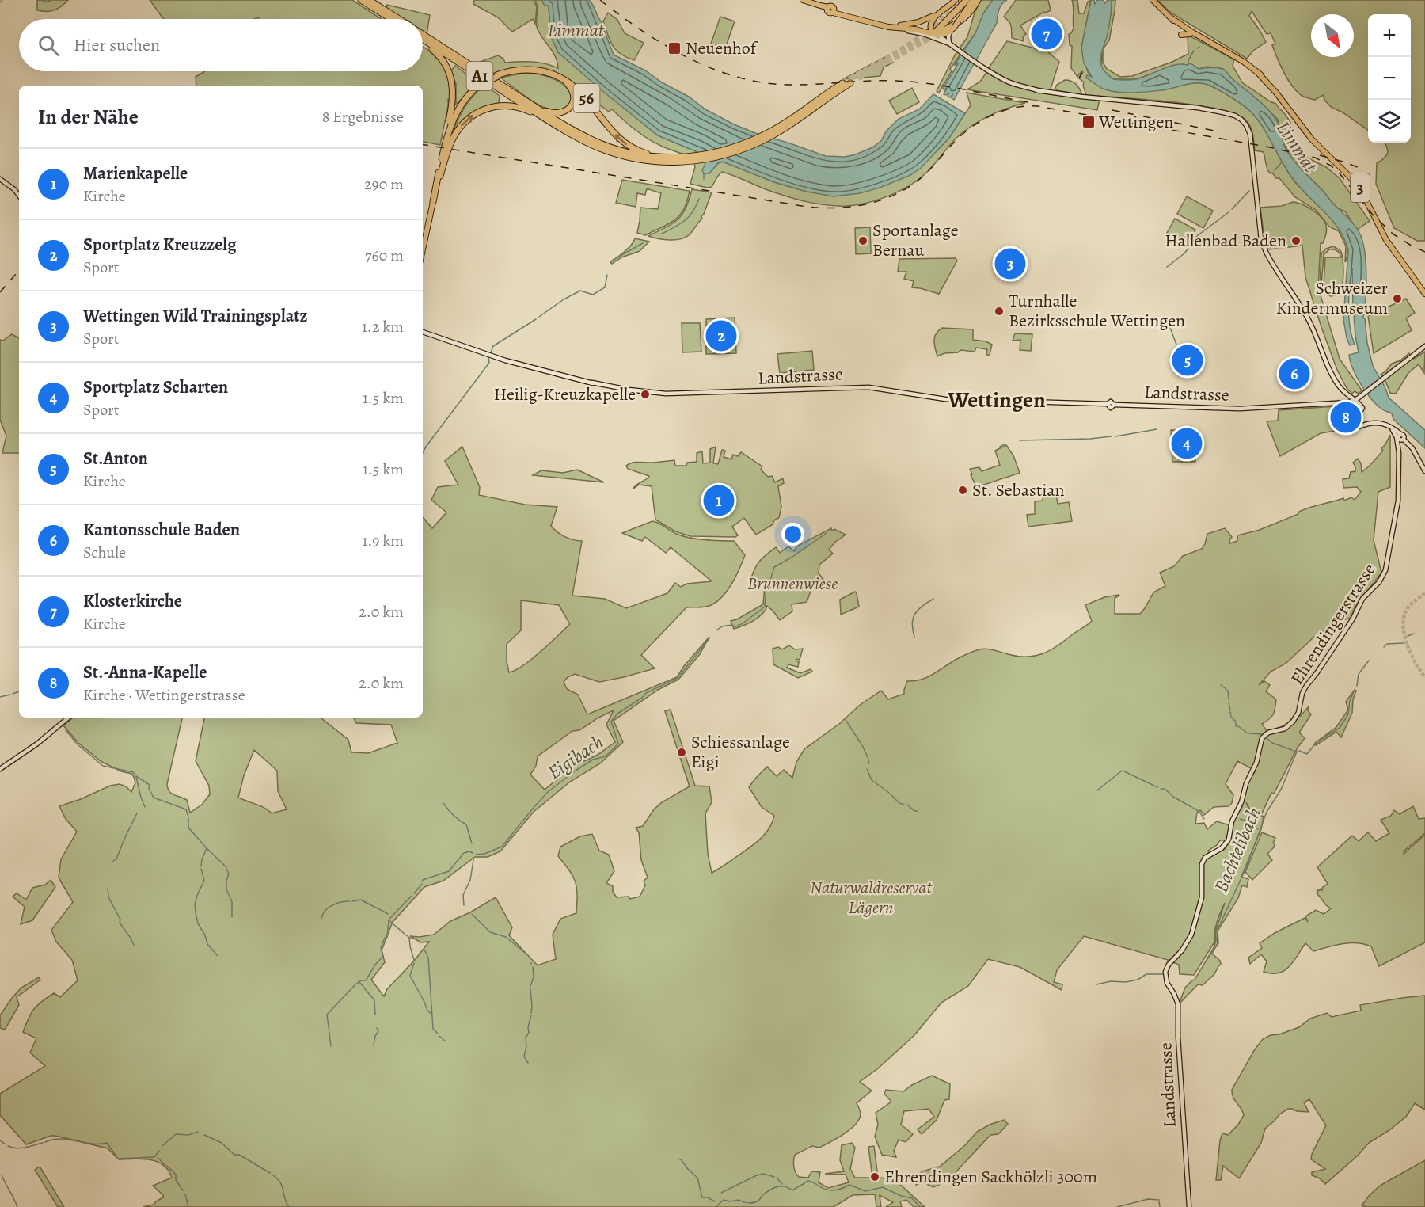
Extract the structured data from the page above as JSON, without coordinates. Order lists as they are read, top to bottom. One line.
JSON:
{"streets":{"highway":["A1","56"],"main road":["3","Landstrasse","Ehrendingerstrasse"]},"crossings":[["A1","56"],["Landstrasse","Ehrendingerstrasse"]],"districts":["Wettingen"],"water":["Limmat","Eigibach","Bachtelibach"],"parks":["Brunnenwiese","Naturwaldreservat Lägern"],"places":{"transit":["Neuenhof","Wettingen"],"other":["Sportanlage Bernau","Hallenbad Baden","Schweizer Kindermuseum","Turnhalle Bezirksschule Wettingen","Heilig-Kreuzkapelle","St. Sebastian","Schiessanlage Eigi","Ehrendingen Sackhölzli 300m"]},"north":"bottom right","page":{"map_buttons":["+","−"],"pins":["7","3","2","5","6","8","4","1"],"search":"Hier suchen","heading":["In der Nähe","8 Ergebnisse"],"list":[{"mark":"1","name":"Marienkapelle","note":"Kirche","value":"290 m"},{"mark":"2","name":"Sportplatz Kreuzzelg","note":"Sport","value":"760 m"},{"mark":"3","name":"Wettingen Wild Trainingsplatz","note":"Sport","value":"1.2 km"},{"mark":"4","name":"Sportplatz Scharten","note":"Sport","value":"1.5 km"},{"mark":"5","name":"St.Anton","note":"Kirche","value":"1.5 km"},{"mark":"6","name":"Kantonsschule Baden","note":"Schule","value":"1.9 km"},{"mark":"7","name":"Klosterkirche","note":"Kirche","value":"2.0 km"},{"mark":"8","name":"St.-Anna-Kapelle","note":"Kirche · Wettingerstrasse","value":"2.0 km"}]}}
